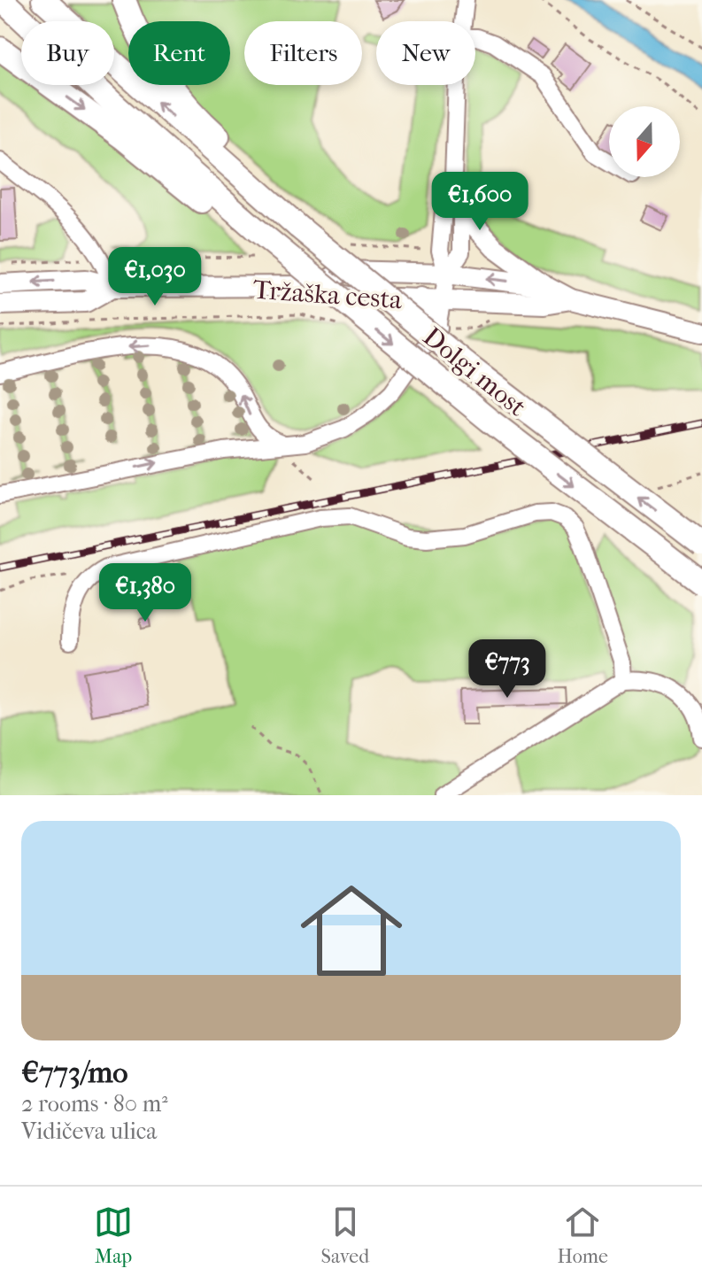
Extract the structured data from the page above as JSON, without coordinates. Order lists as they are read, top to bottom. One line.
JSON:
{"streets":{"highway":["Dolgi most"],"main road":["Tržaška cesta"]},"north":"bottom","page":{"chip":["Buy","Rent","Filters","New"],"price":["€1,600","€1,030","€1,380","€773"],"list":[{"name":"€773/mo","note":"2 rooms · 80 m² · Vidičeva ulica"}],"tabs":["Map","Saved","Home"]}}
